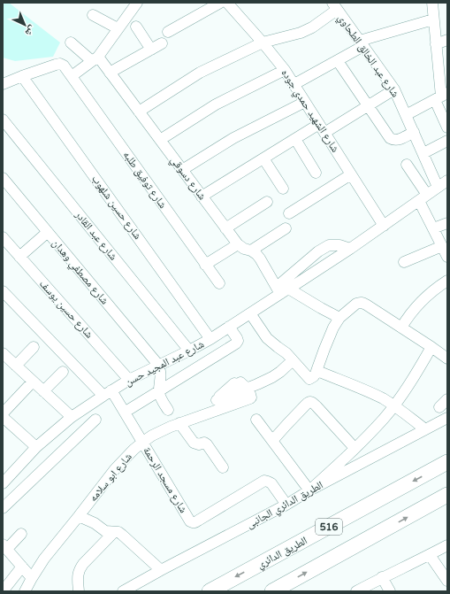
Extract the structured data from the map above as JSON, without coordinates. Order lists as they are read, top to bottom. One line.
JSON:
{"streets":{"highway":["516","الطريق الدائري"],"street":["شارع عبد الخالق الطحاوي","شارع الشهيد حمدي جوده","شارع دسوقي","شارع توفيق طلبه","شارع حسين شلهوب","شارع عبد القادر","شارع مصطفي وهدان","شارع حسين يوسف","شارع عبد المجيد حسن","شارع ابو سلامه","شارع مسجد الرحمة","الطريق الدائري الجانبى"]},"crossings":[["شارع دسوقي","شارع عبد المجيد حسن"],["شارع توفيق طلبه","شارع حسين شلهوب"],["شارع حسين شلهوب","شارع عبد المجيد حسن"],["شارع عبد القادر","شارع عبد المجيد حسن"],["شارع مصطفي وهدان","شارع عبد المجيد حسن"],["شارع حسين يوسف","شارع عبد المجيد حسن"],["شارع عبد المجيد حسن","شارع مسجد الرحمة"],["شارع ابو سلامه","شارع مسجد الرحمة"],["شارع مسجد الرحمة","الطريق الدائري الجانبى"]],"north":"bottom right"}
